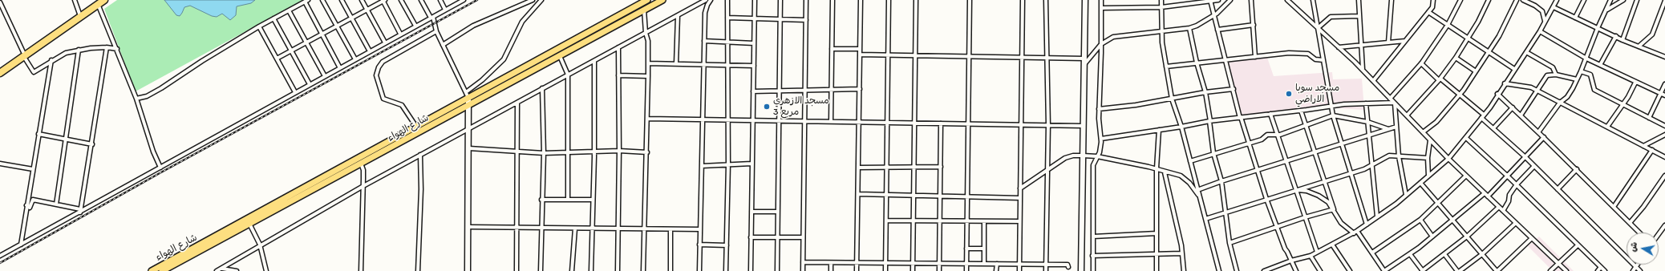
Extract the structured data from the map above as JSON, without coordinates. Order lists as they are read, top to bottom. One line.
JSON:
{"streets":{"main road":["شارع الهواء"]},"places":["مسجد سوبا الاراضي","مسجد الازهري مربع 3"],"north":"left"}
